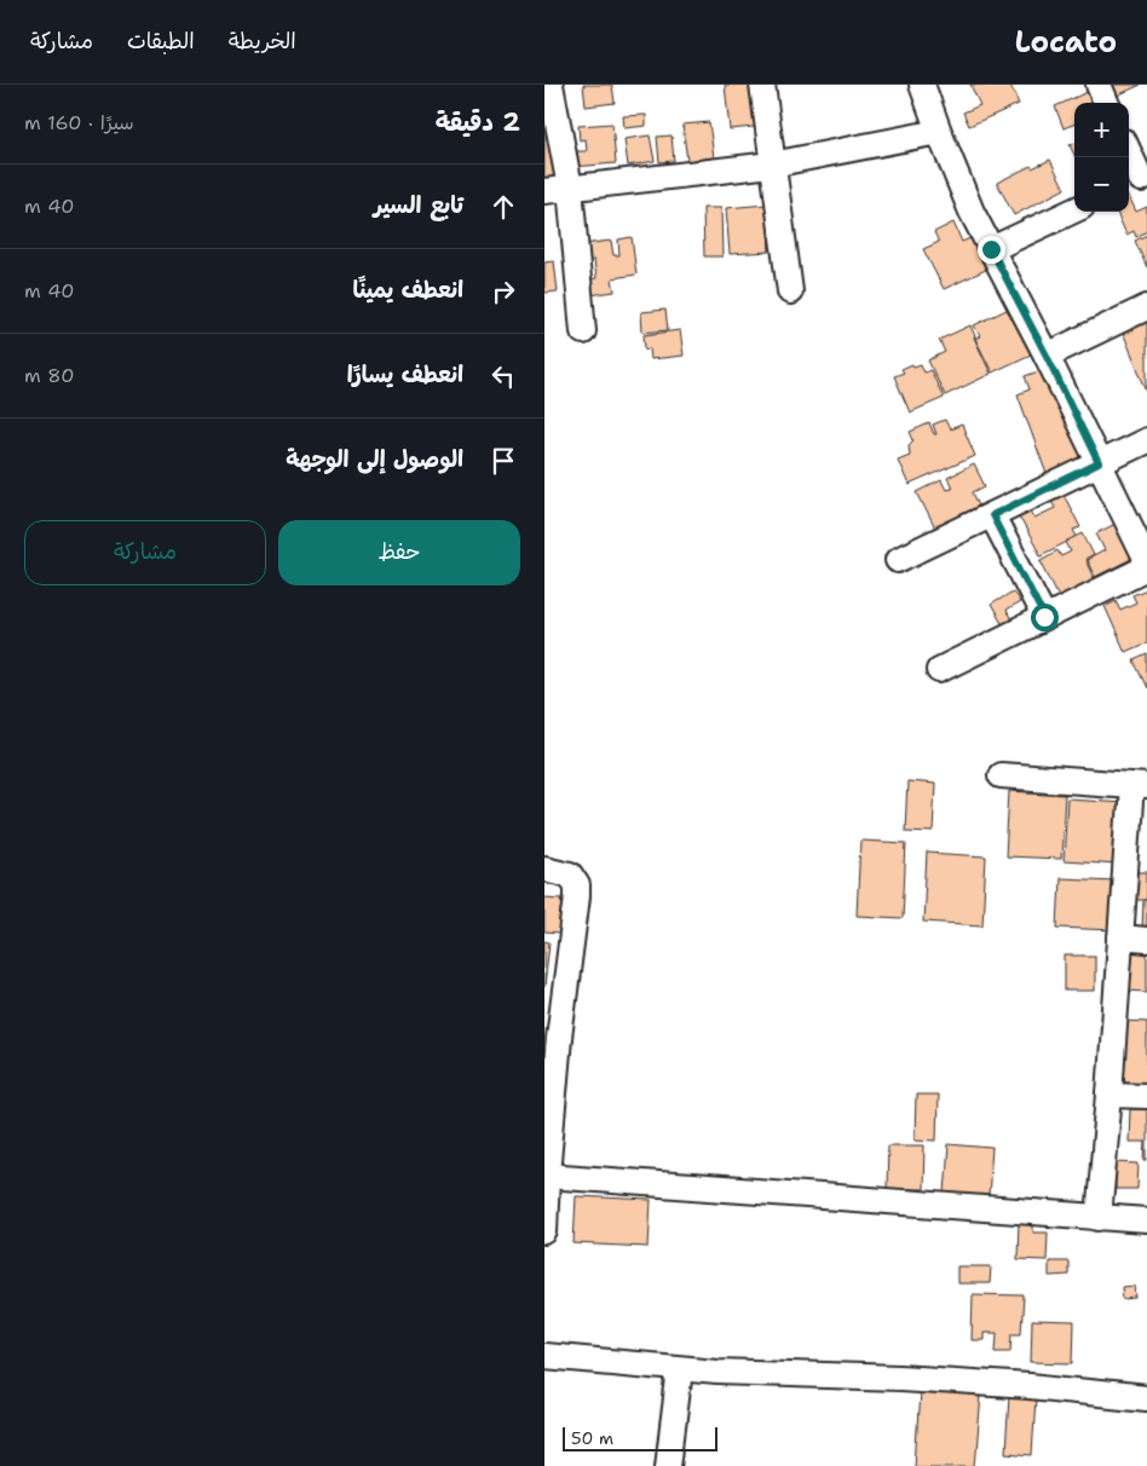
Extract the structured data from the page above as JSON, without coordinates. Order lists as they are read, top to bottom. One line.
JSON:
{"scale_bar":"50 m","page":{"header":"Locato","nav":["الخريطة","الطبقات","مشاركة"],"heading":["2 دقيقة","سيرًا · 160 m"],"map_buttons":["+","−"],"list":[["تابع السير","40 m"],["انعطف يمينًا","40 m"],["انعطف يسارًا","80 m"],"الوصول إلى الوجهة"],"buttons":["حفظ","مشاركة"],"scale":"50 m"}}
